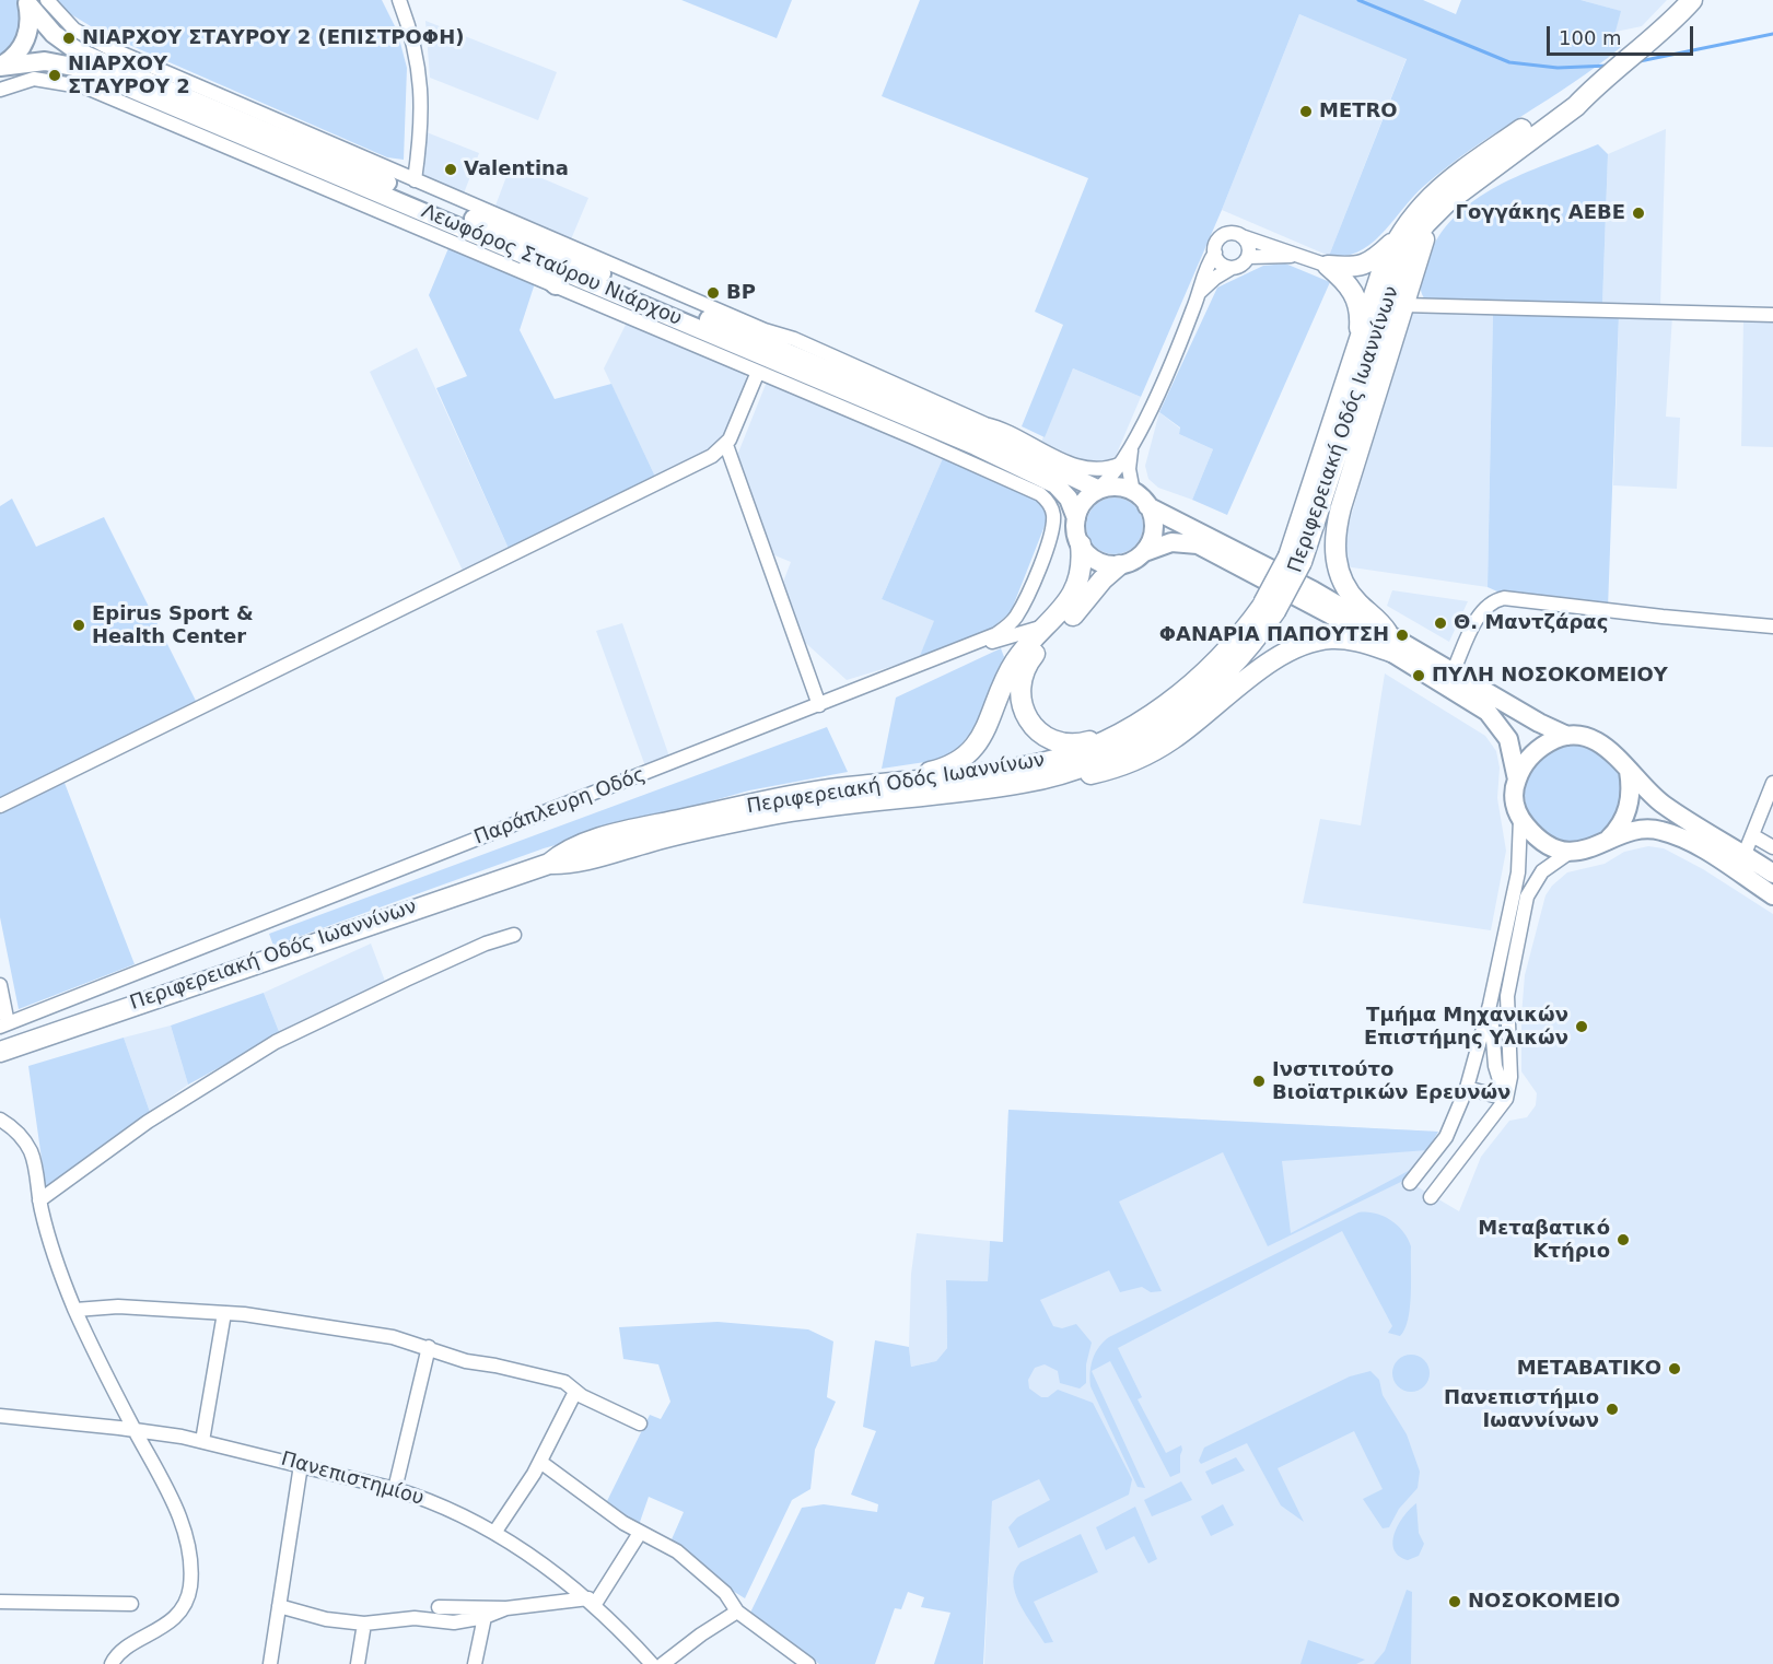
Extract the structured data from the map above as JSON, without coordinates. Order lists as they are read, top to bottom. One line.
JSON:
{"streets":{"highway":["Περιφερειακή Οδός Ιωαννίνων"],"main road":["Λεωφόρος Σταύρου Νιάρχου"],"street":["Παράπλευρη Οδός","Πανεπιστημίου"]},"places":["ΝΙΑΡΧΟΥ ΣΤΑΥΡΟΥ 2 (ΕΠΙΣΤΡΟΦΗ)","ΝΙΑΡΧΟΥ ΣΤΑΥΡΟΥ 2","METRO","Valentina","Γογγάκης ΑΕΒΕ","BP","Θ. Μαντζάρας","Epirus Sport & Health Center","ΦΑΝΑΡΙΑ ΠΑΠΟΥΤΣΗ","ΠΥΛΗ ΝΟΣΟΚΟΜΕΙΟΥ","Τμήμα Μηχανικών Επιστήμης Υλικών","Ινστιτούτο Βιοϊατρικών Ερευνών","Μεταβατικό Κτήριο","ΜΕΤΑΒΑΤΙΚΟ","Πανεπιστήμιο Ιωαννίνων","ΝΟΣΟΚΟΜΕΙΟ"],"scale_bar":"100 m"}
